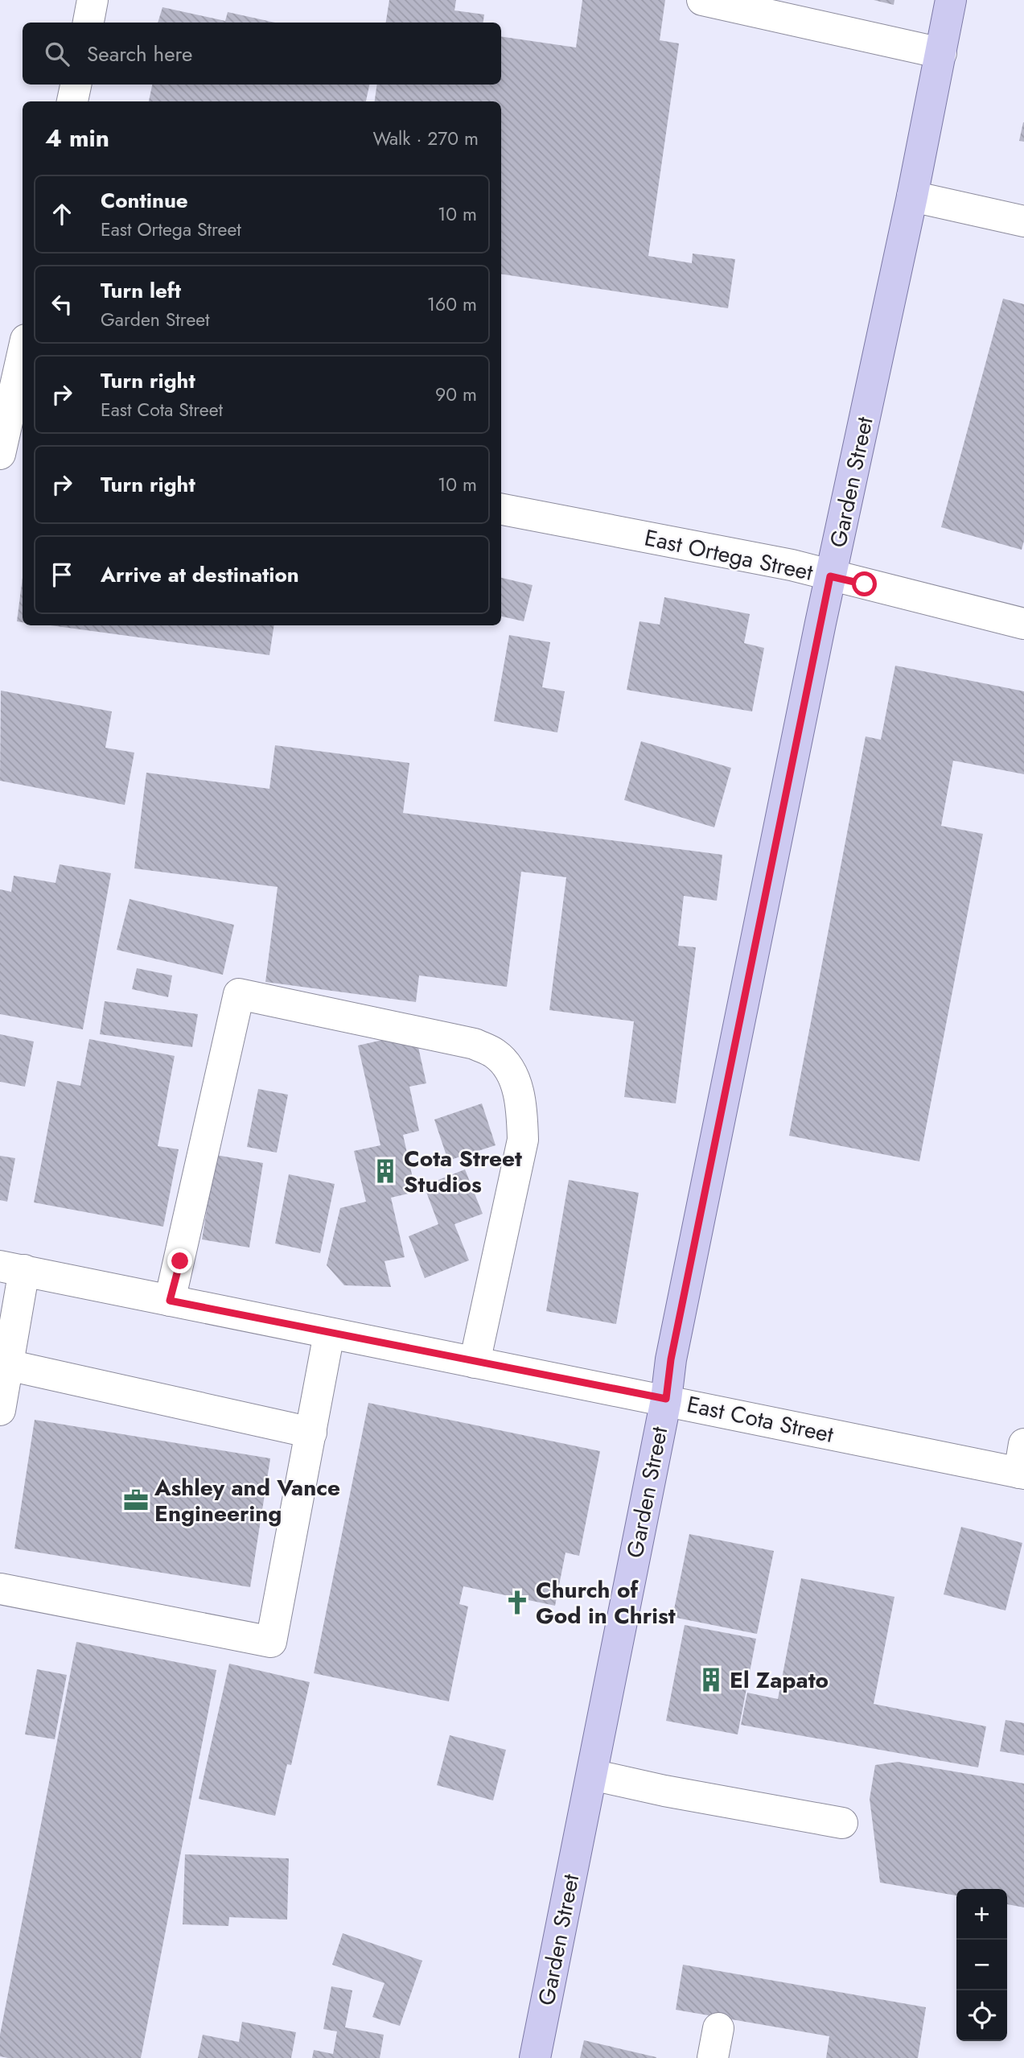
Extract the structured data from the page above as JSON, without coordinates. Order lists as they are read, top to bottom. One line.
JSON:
{"streets":{"main road":["Garden Street"],"street":["East Ortega Street","East Cota Street"]},"crossings":[["Garden Street","East Ortega Street"],["Garden Street","East Cota Street"]],"places":{"building":["Cota Street Studios","El Zapato"],"office":["Ashley and Vance Engineering"],"church":["Church of God in Christ"]},"page":{"search":"Search here","heading":["4 min","Walk · 270 m"],"list":[["Continue","East Ortega Street","10 m"],["Turn left","Garden Street","160 m"],["Turn right","East Cota Street","90 m"],["Turn right","10 m"],"Arrive at destination"],"map_buttons":["+","−"]}}
